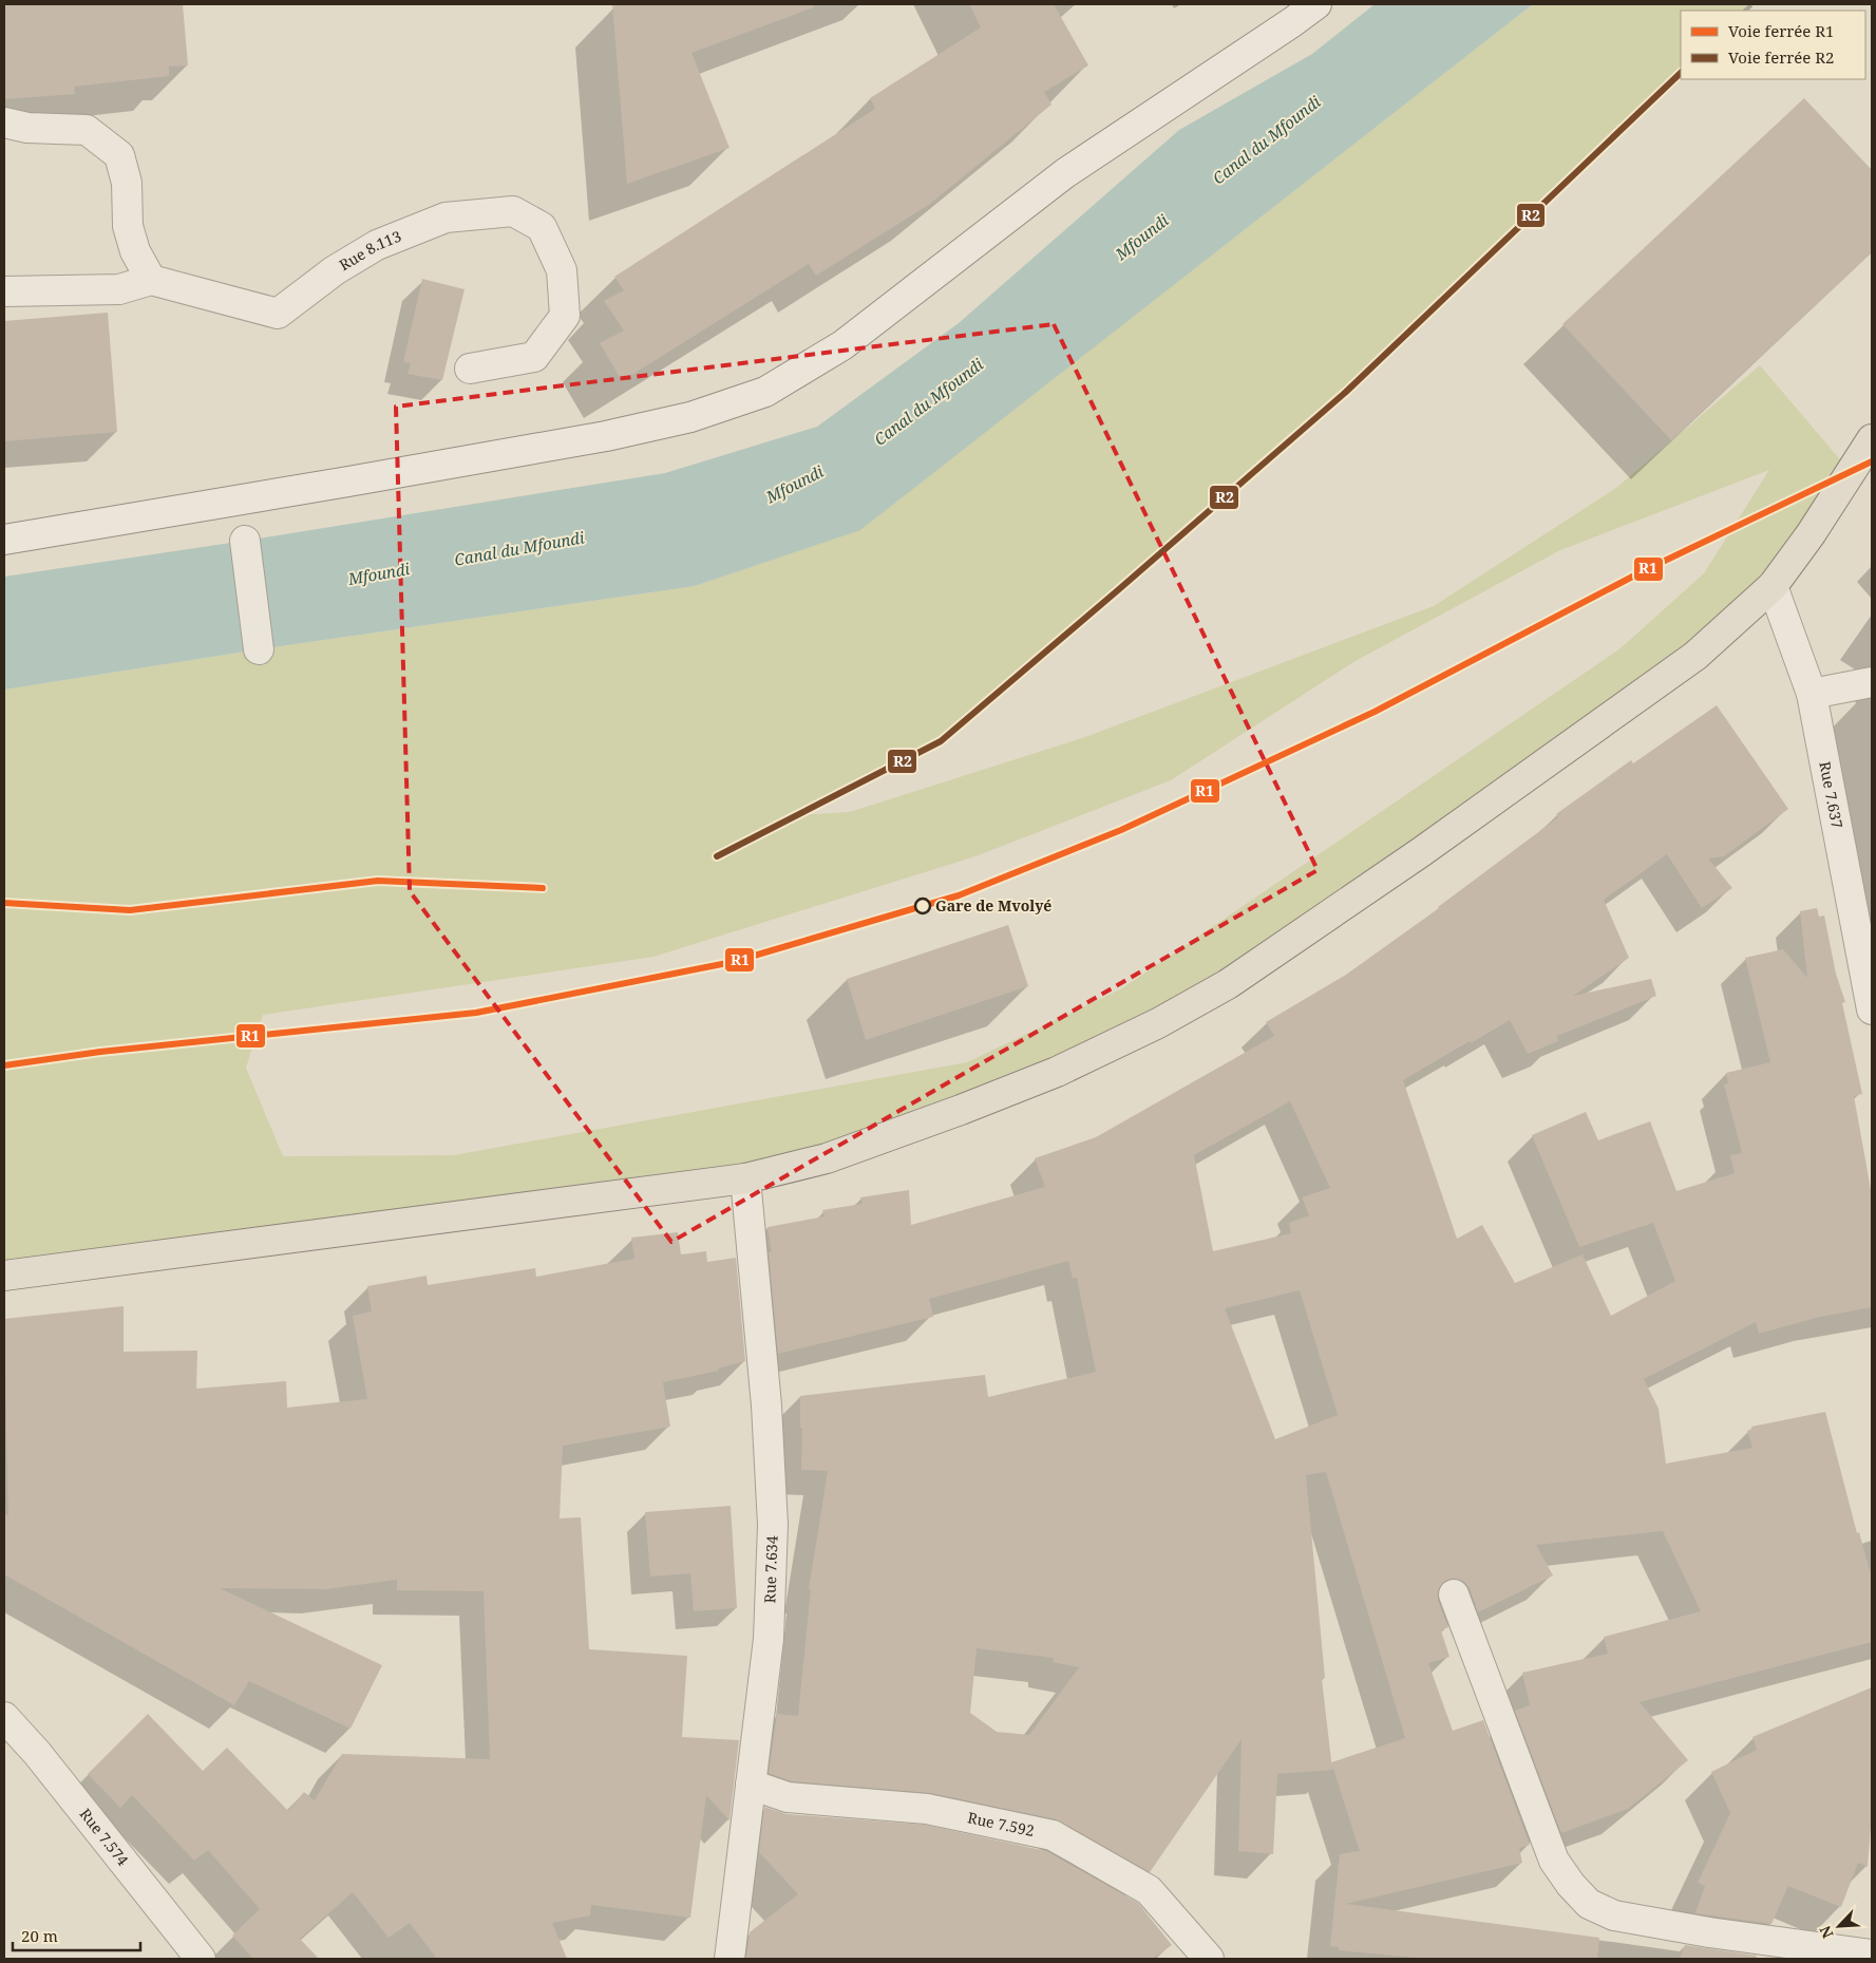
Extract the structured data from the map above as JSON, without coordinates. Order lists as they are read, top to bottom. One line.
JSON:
{"streets":{"street":["Rue 8.113","Rue 7.637","Rue 7.634","Rue 7.592","Rue 7.574"]},"crossings":[["Rue 7.634","Rue 7.592"]],"water":["Canal du Mfoundi","Mfoundi"],"places":["Gare de Mvolyé"],"lines":["rail line R2","rail line R1"],"legend":["Voie ferrée R1","Voie ferrée R2"],"scale_bar":"20 m","north":"bottom left"}
